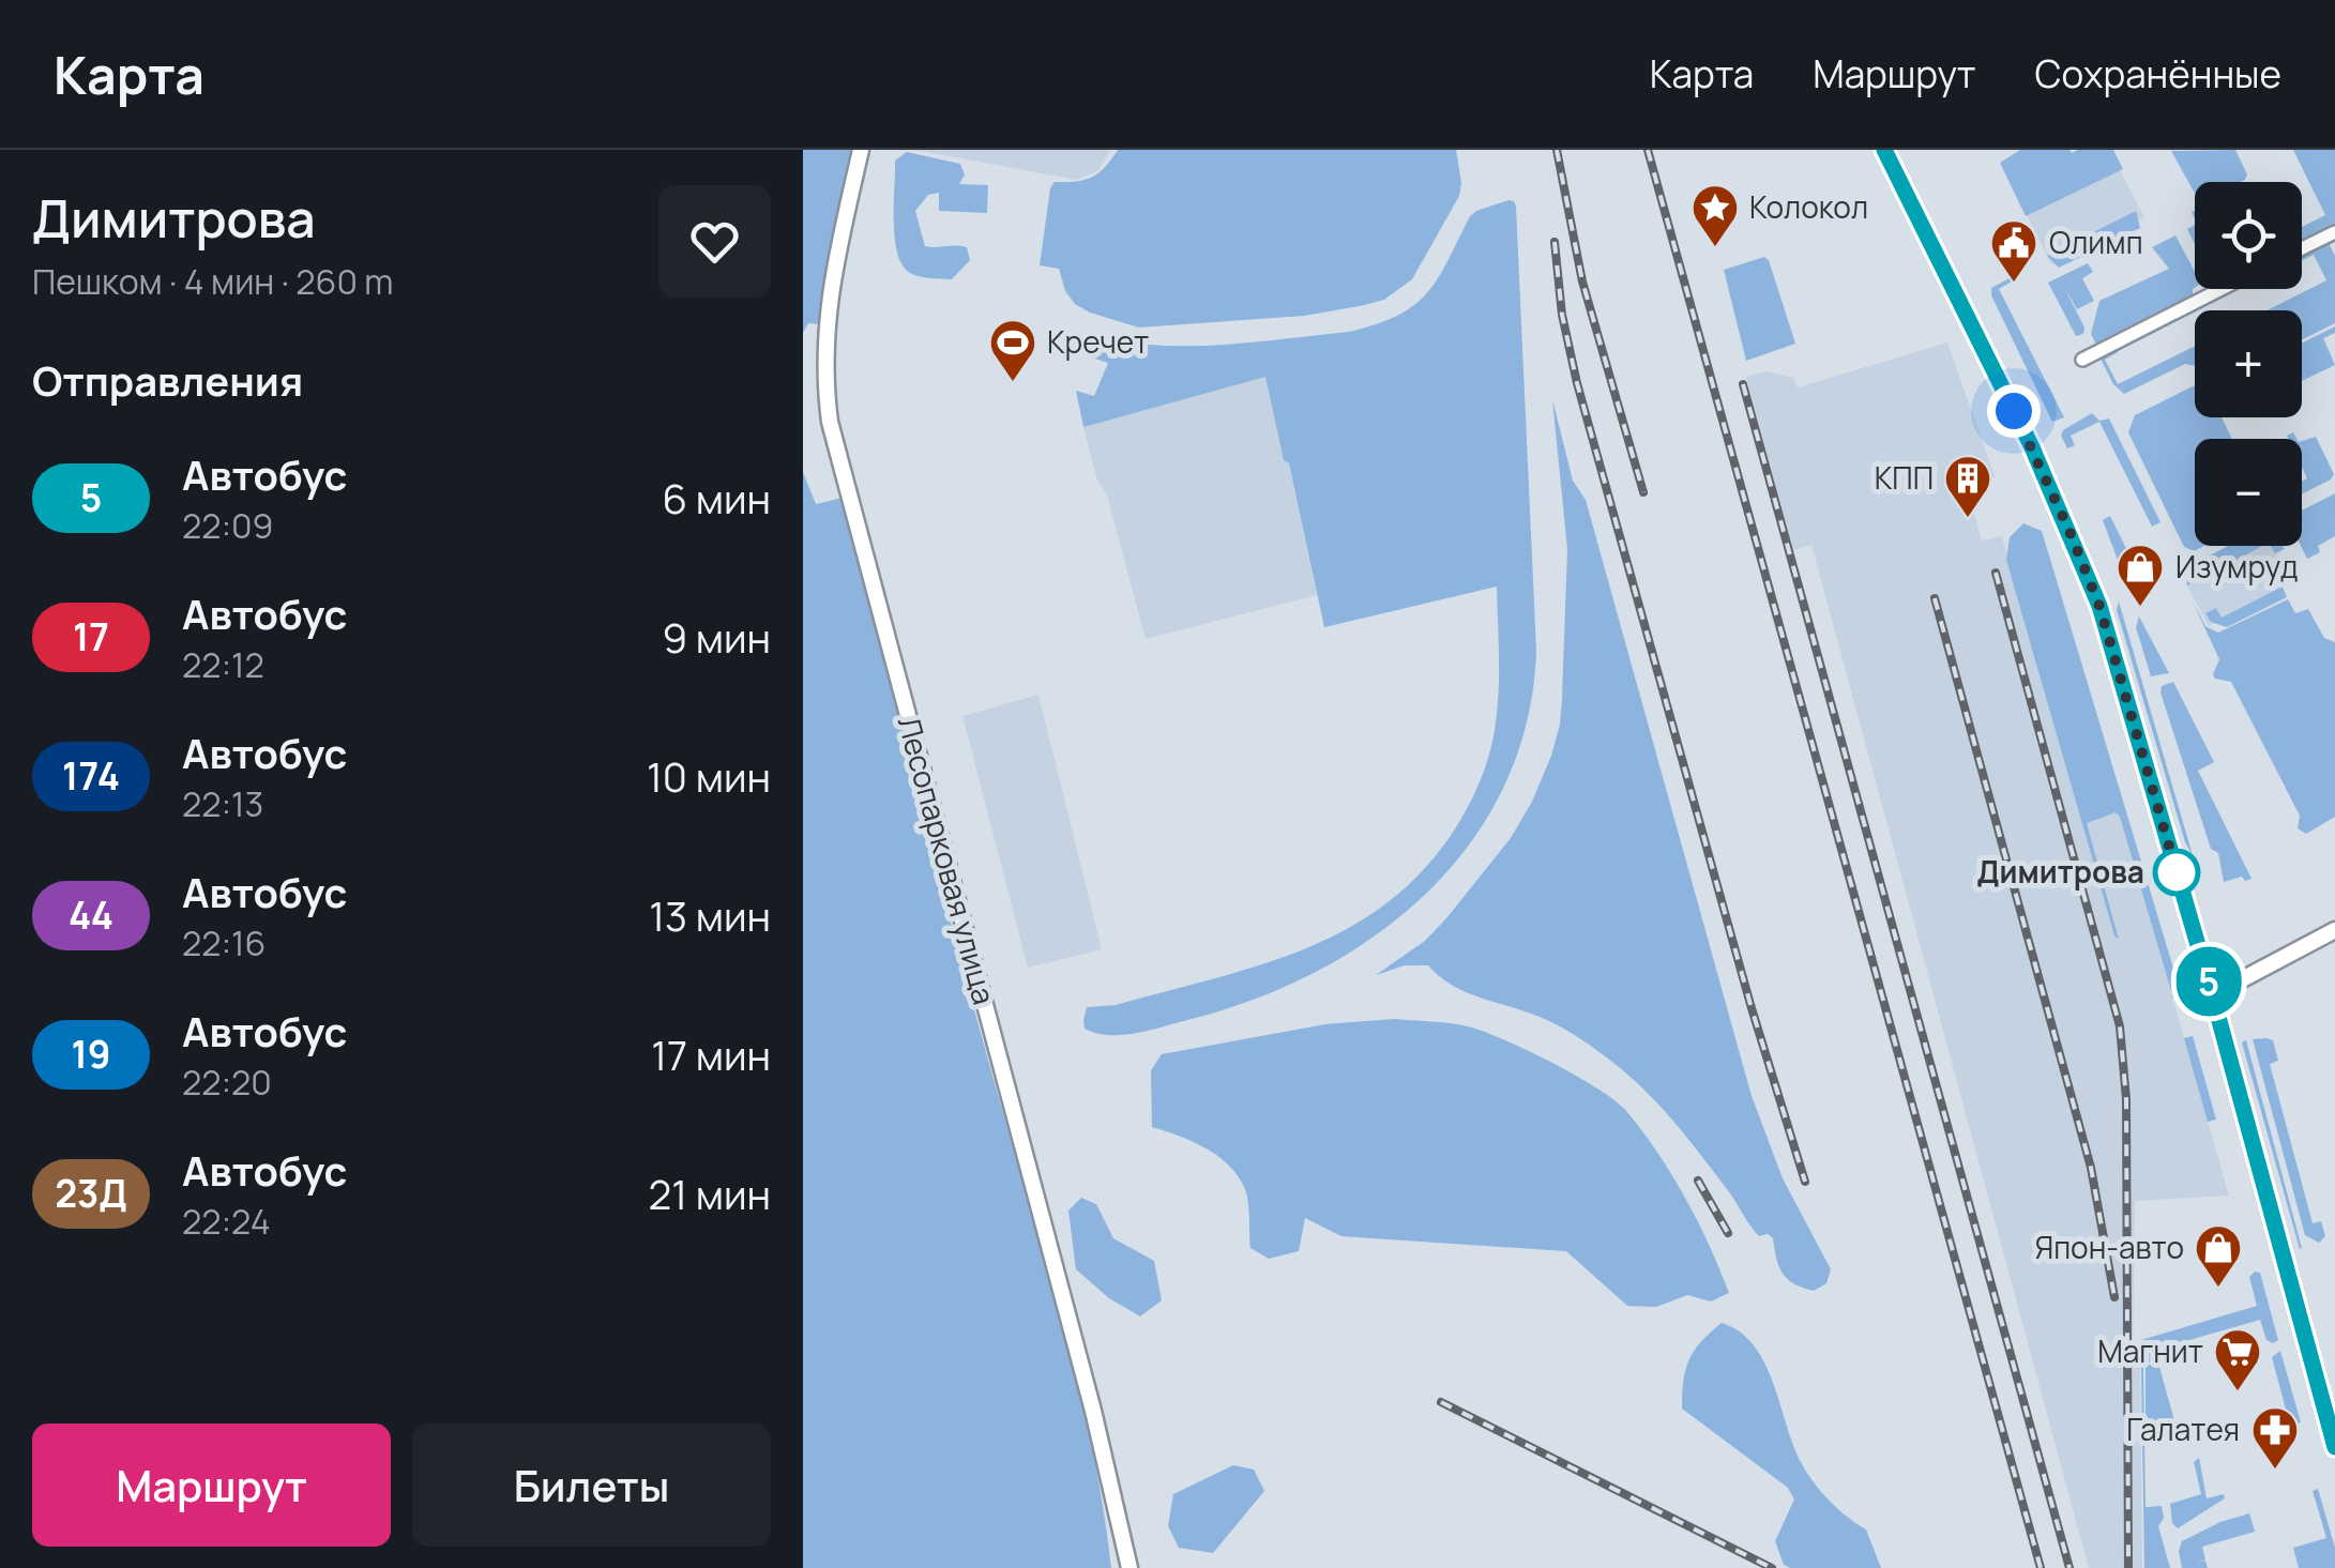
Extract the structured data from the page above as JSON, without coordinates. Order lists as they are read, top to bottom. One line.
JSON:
{"streets":{"street":["Лесопарковая улица"]},"places":{"place":["Колокол"],"public building":["Олимп"],"sports":["Кречет"],"building":["КПП"],"shop":["Изумруд","Япон-авто"],"other":["Димитрова"],"supermarket":["Магнит"],"pharmacy":["Галатея"]},"lines":["bus line 5"],"page":{"header":"Карта","nav":["Карта","Маршрут","Сохранённые"],"heading":[["Димитрова","Пешком · 4 мин · 260 m"],"Отправления"],"on_map":"5","map_buttons":["+","−"],"list":[{"mark":"5","name":"Автобус","note":"22:09","value":"6 мин"},{"mark":"17","name":"Автобус","note":"22:12","value":"9 мин"},{"mark":"174","name":"Автобус","note":"22:13","value":"10 мин"},{"mark":"44","name":"Автобус","note":"22:16","value":"13 мин"},{"mark":"19","name":"Автобус","note":"22:20","value":"17 мин"},{"mark":"23Д","name":"Автобус","note":"22:24","value":"21 мин"}],"buttons":["Маршрут","Билеты"]}}
